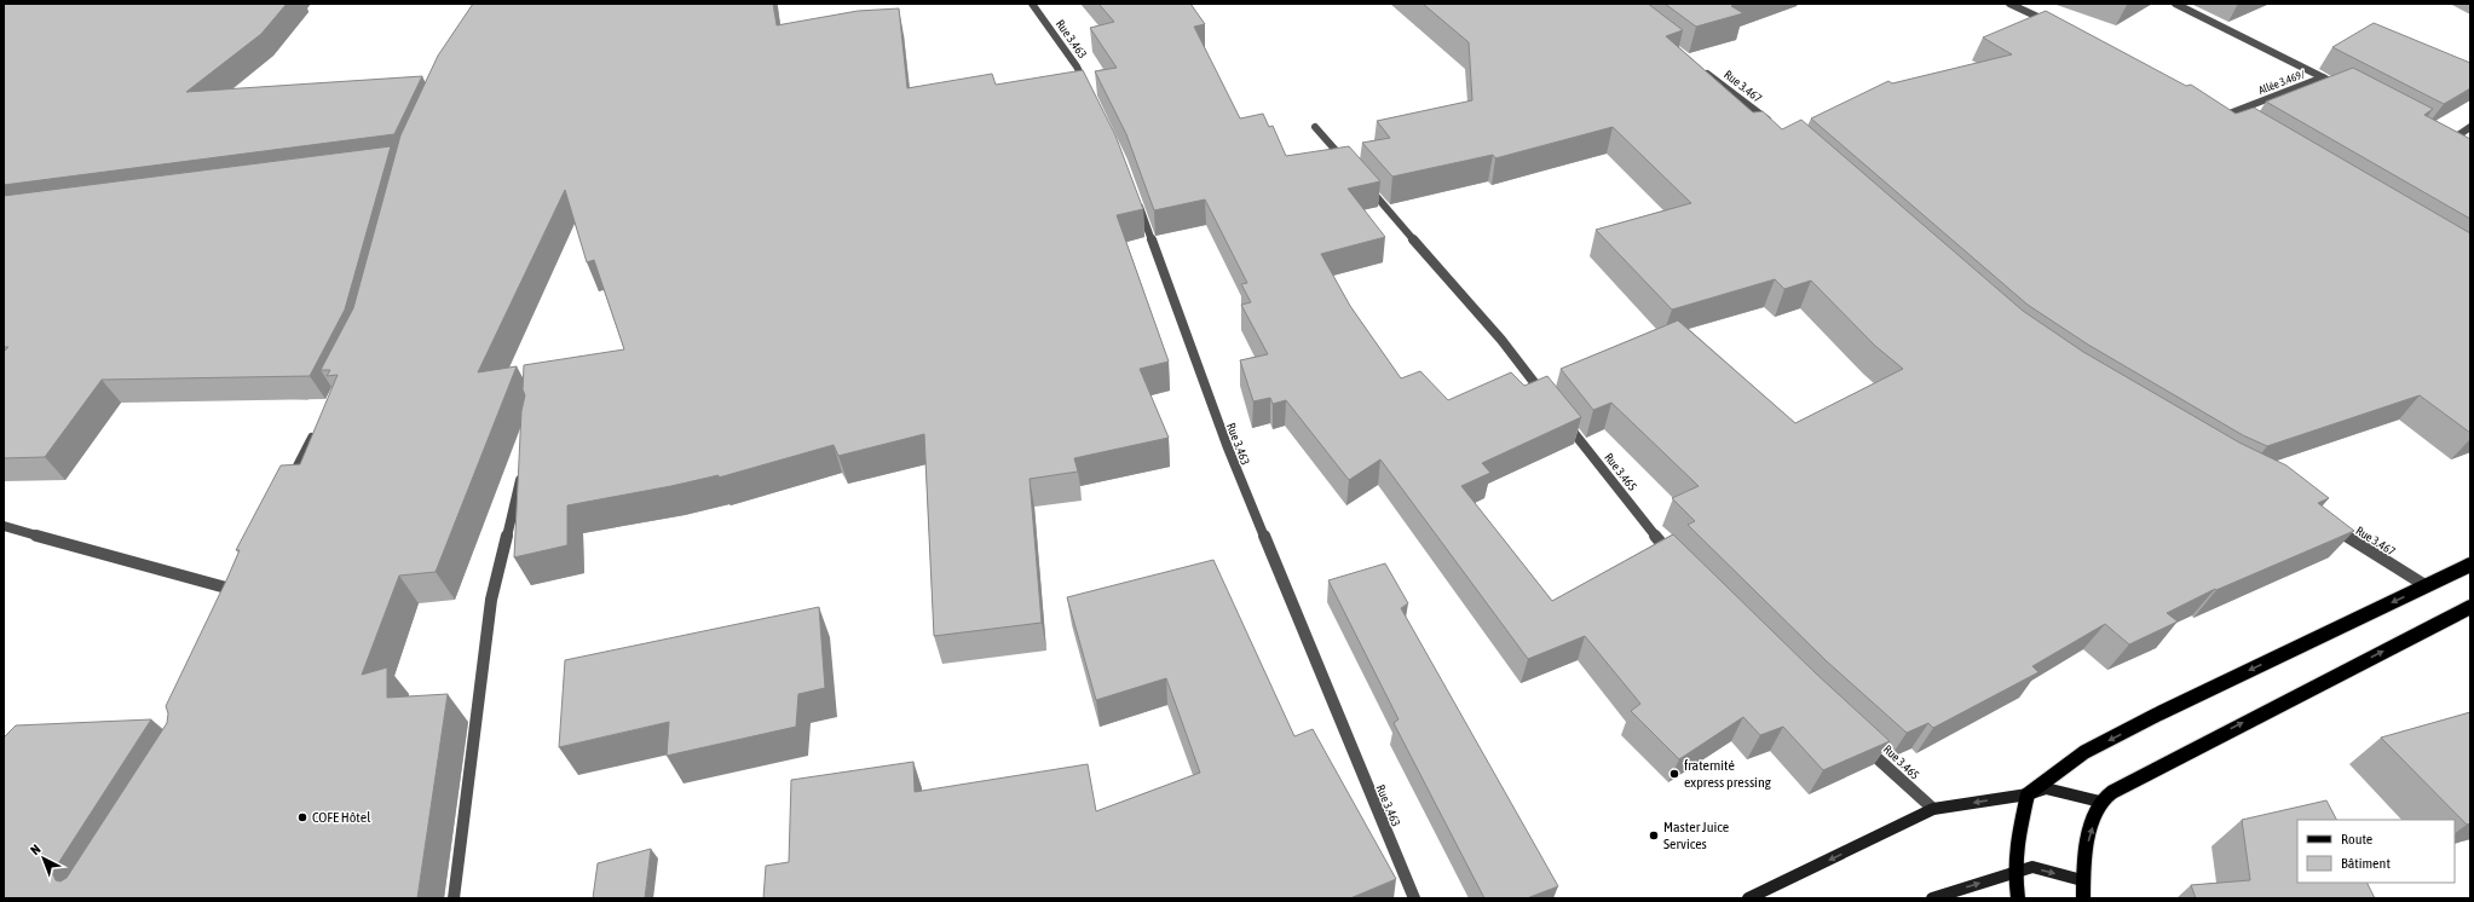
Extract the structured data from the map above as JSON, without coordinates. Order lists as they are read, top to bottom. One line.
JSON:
{"streets":{"street":["Rue 3.463","Allée 3.469/","Rue 3.467","Rue 3.465"]},"places":["fraternité express pressing","COFE Hôtel","Master Juice Services"],"legend":["Route","Bâtiment"],"north":"top left"}
